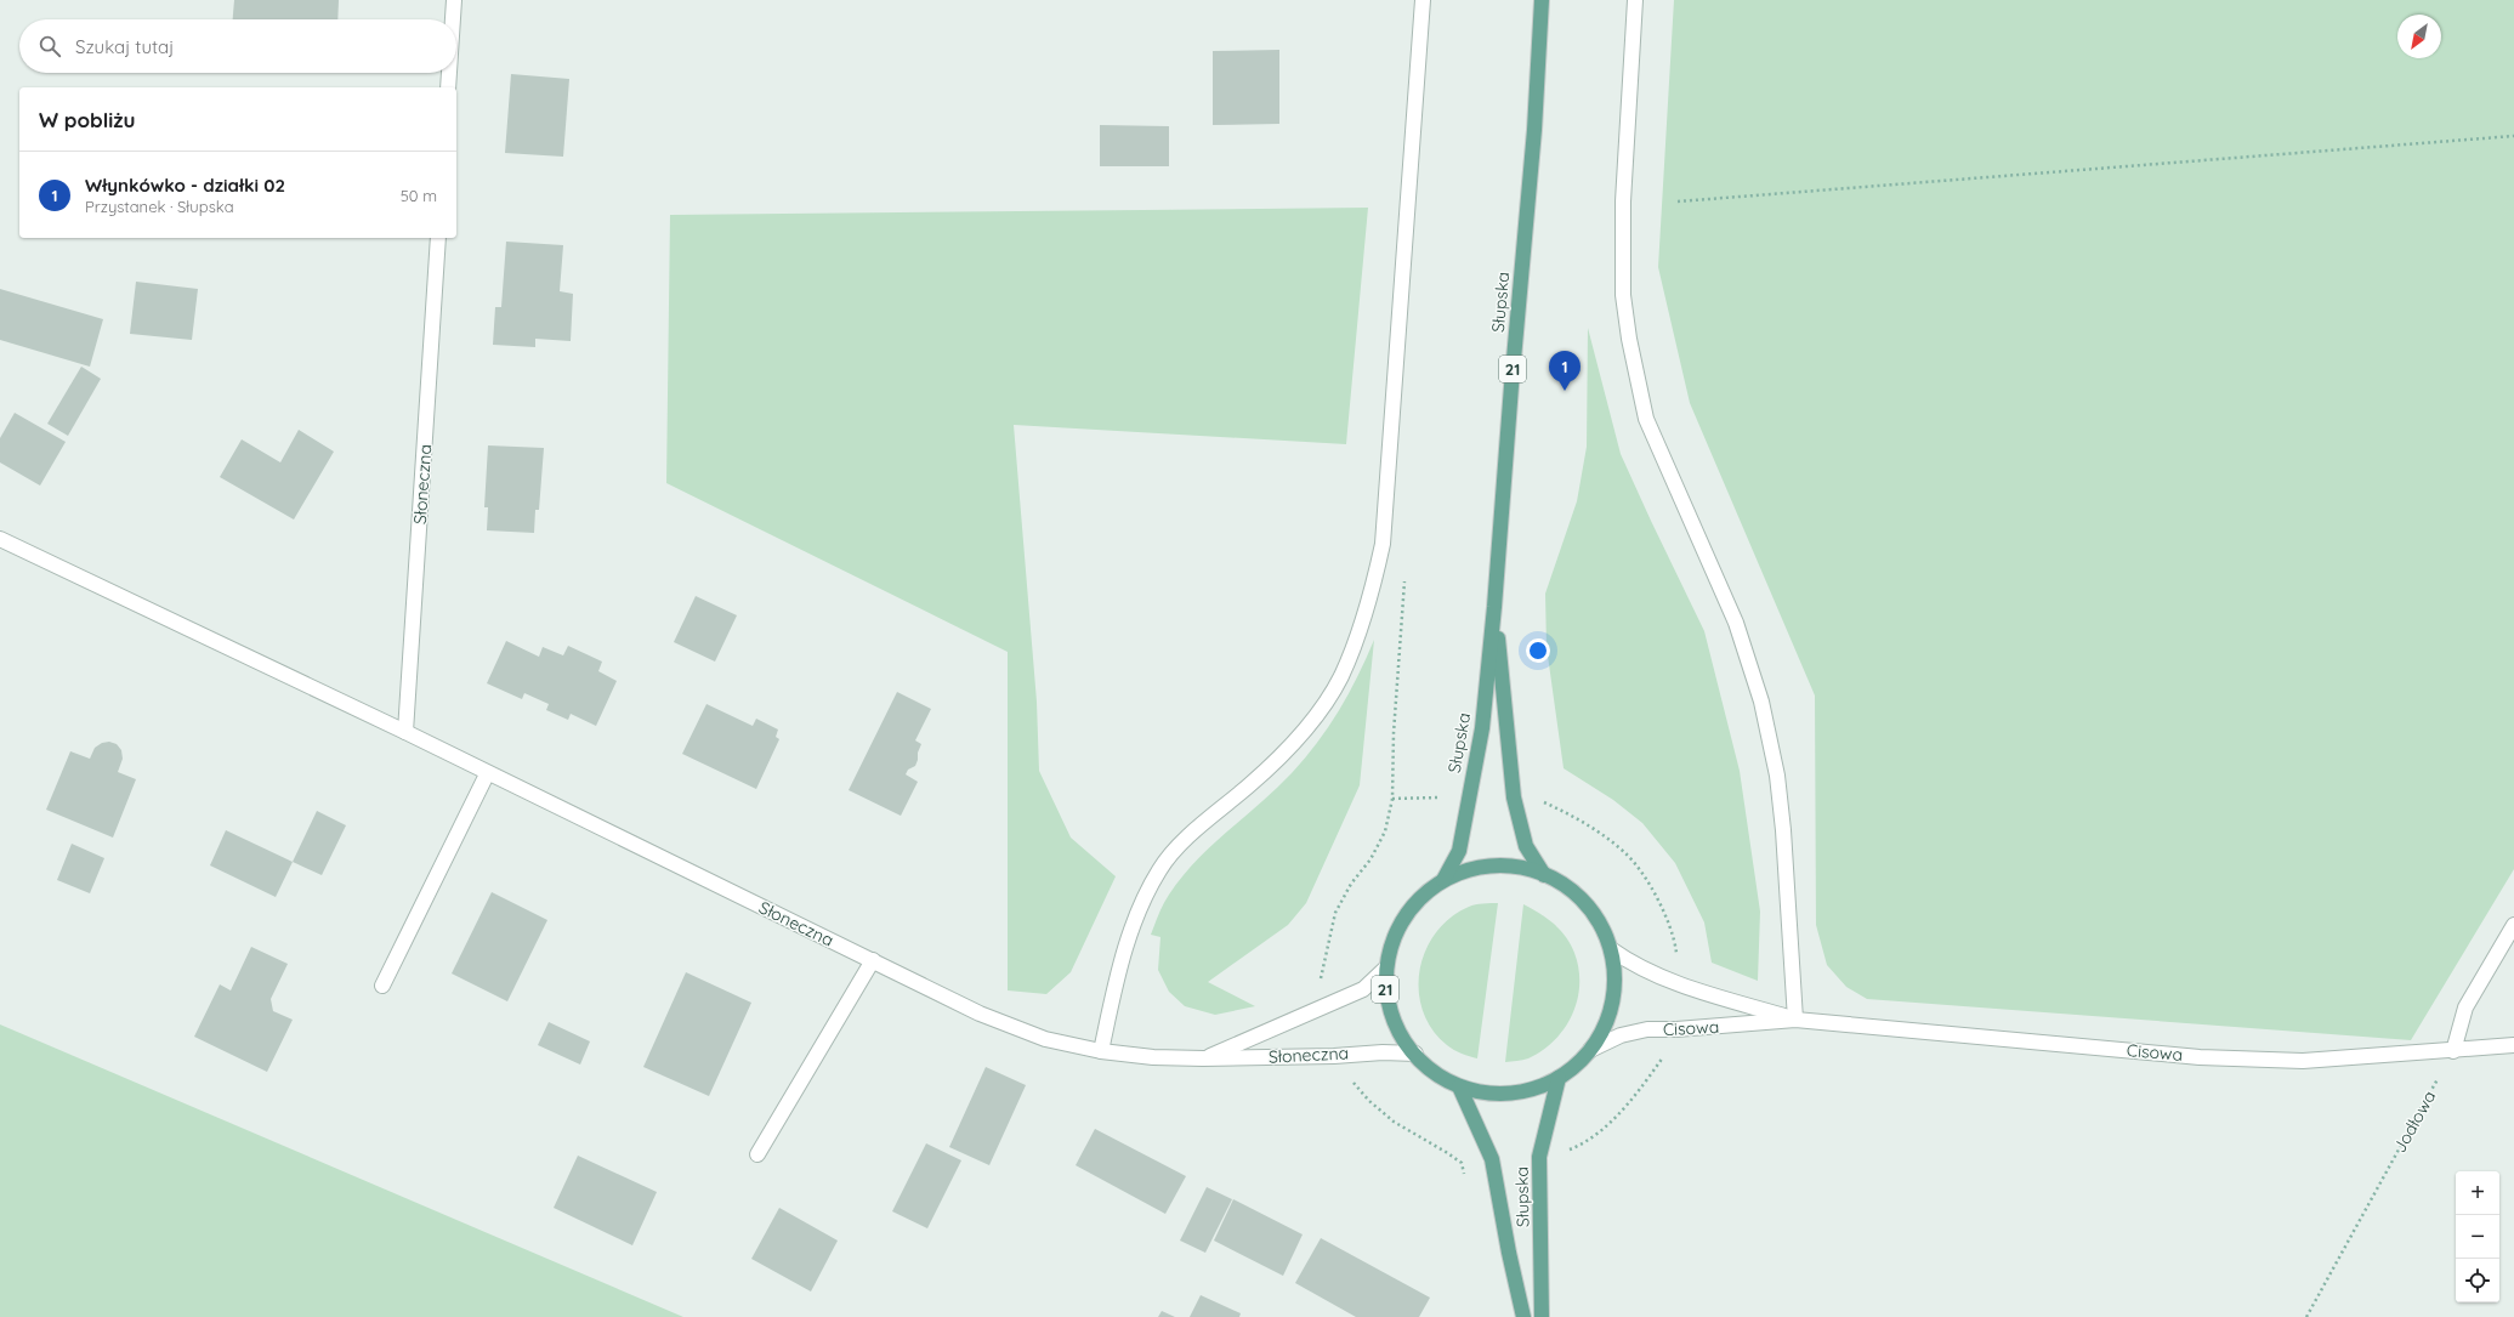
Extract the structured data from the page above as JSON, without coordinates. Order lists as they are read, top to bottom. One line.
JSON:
{"streets":{"main road":["Słupska","21"],"street":["Słoneczna","Cisowa"],"path":["Jodłowa"]},"crossings":[["Słupska","21"],["21","Słoneczna"],["21","Cisowa"],["Cisowa","Jodłowa"]],"north":"bottom left","page":{"search":"Szukaj tutaj","heading":"W pobliżu","list":[{"mark":"1","name":"Włynkówko - działki 02","note":"Przystanek · Słupska","value":"50 m"}],"pins":"1","map_buttons":["+","−"]}}
